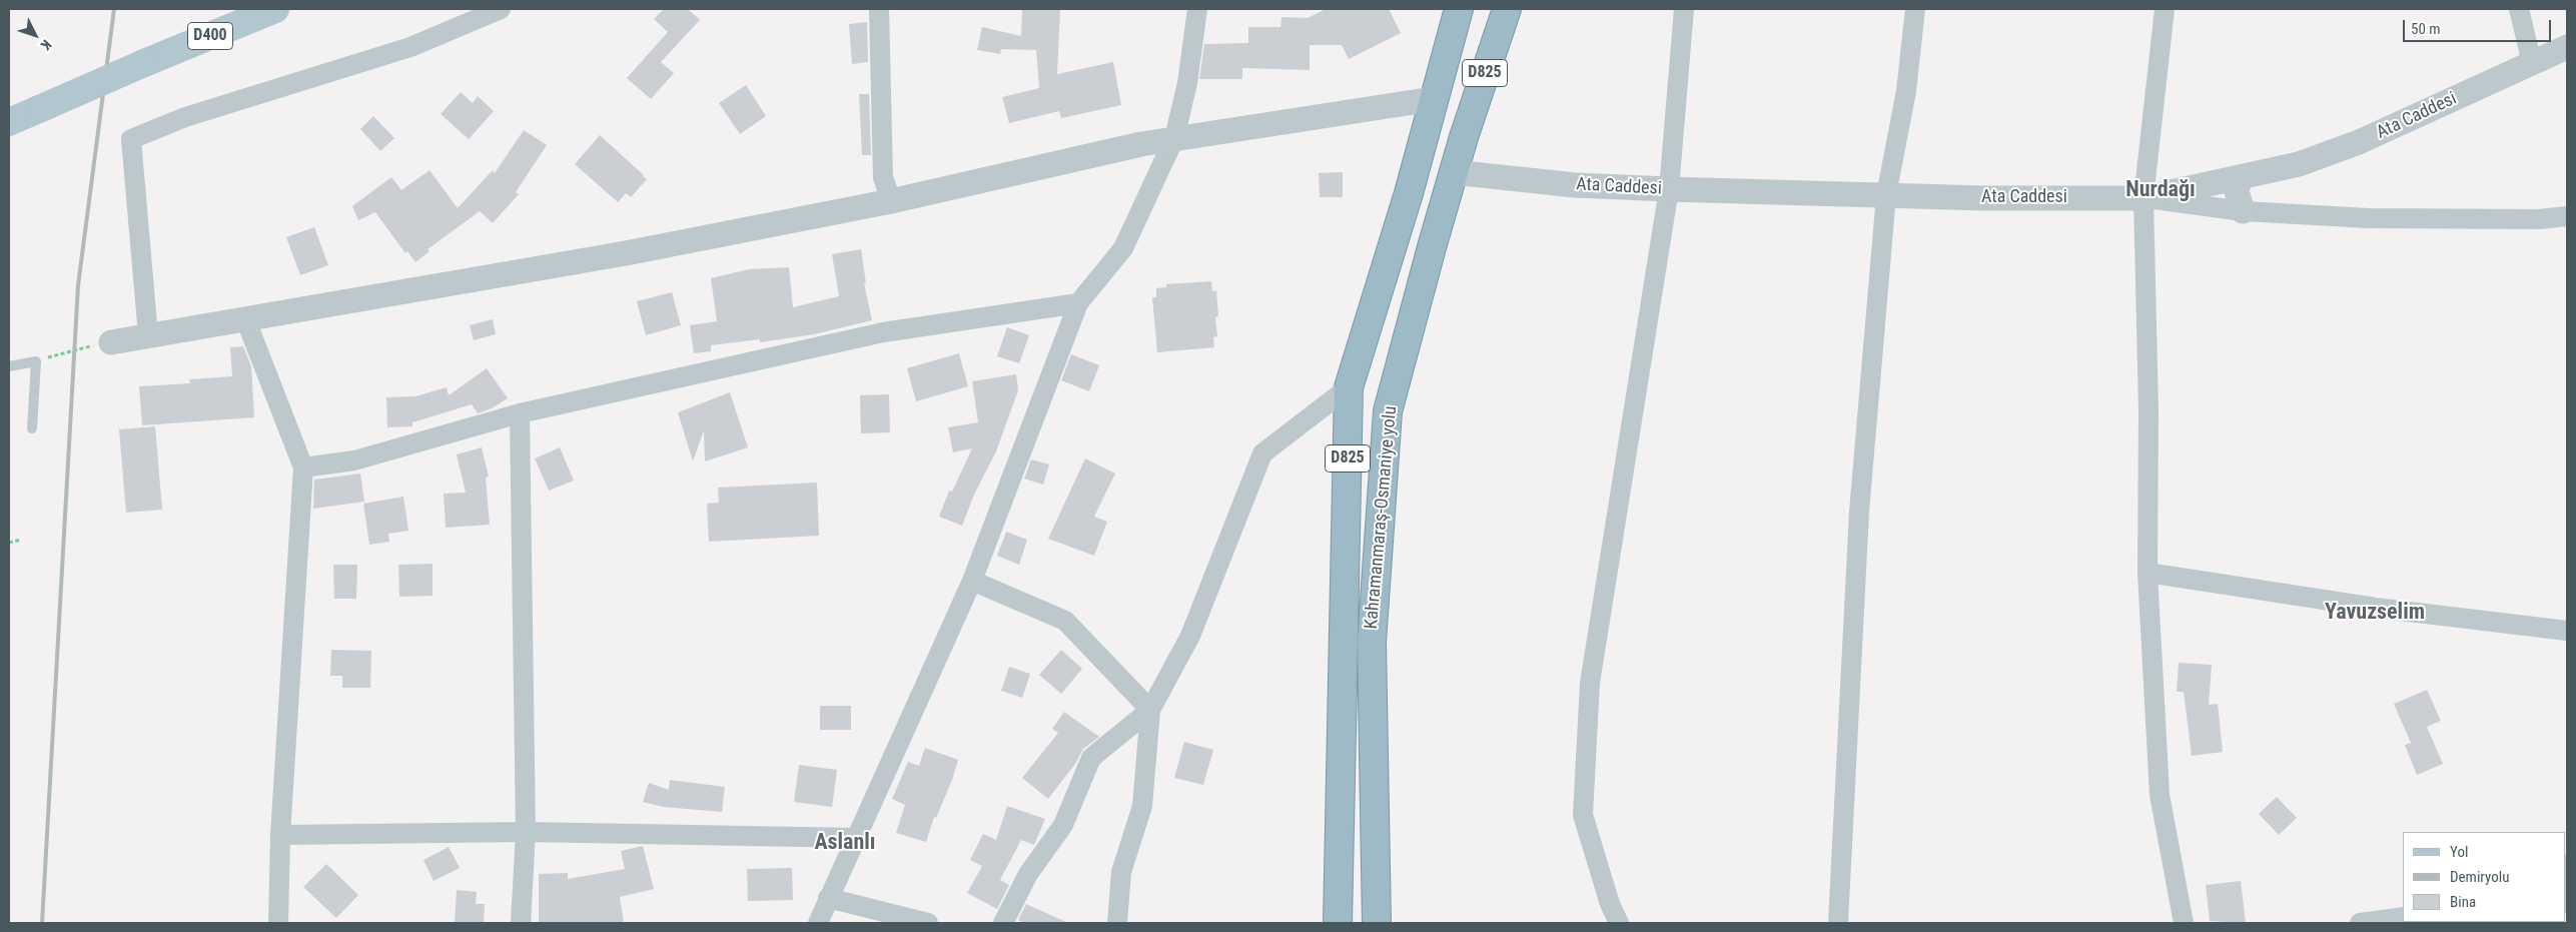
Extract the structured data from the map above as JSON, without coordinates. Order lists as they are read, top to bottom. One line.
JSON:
{"streets":{"highway":["D825","Kahramanmaraş-Osmaniye yolu"],"main road":["D400"],"street":["Ata Caddesi"]},"crossings":[["Ata Caddesi","Kahramanmaraş-Osmaniye yolu"]],"districts":["Nurdağı","Yavuzselim","Aslanlı"],"legend":["Yol","Demiryolu","Bina"],"scale_bar":"50 m","north":"bottom right"}
